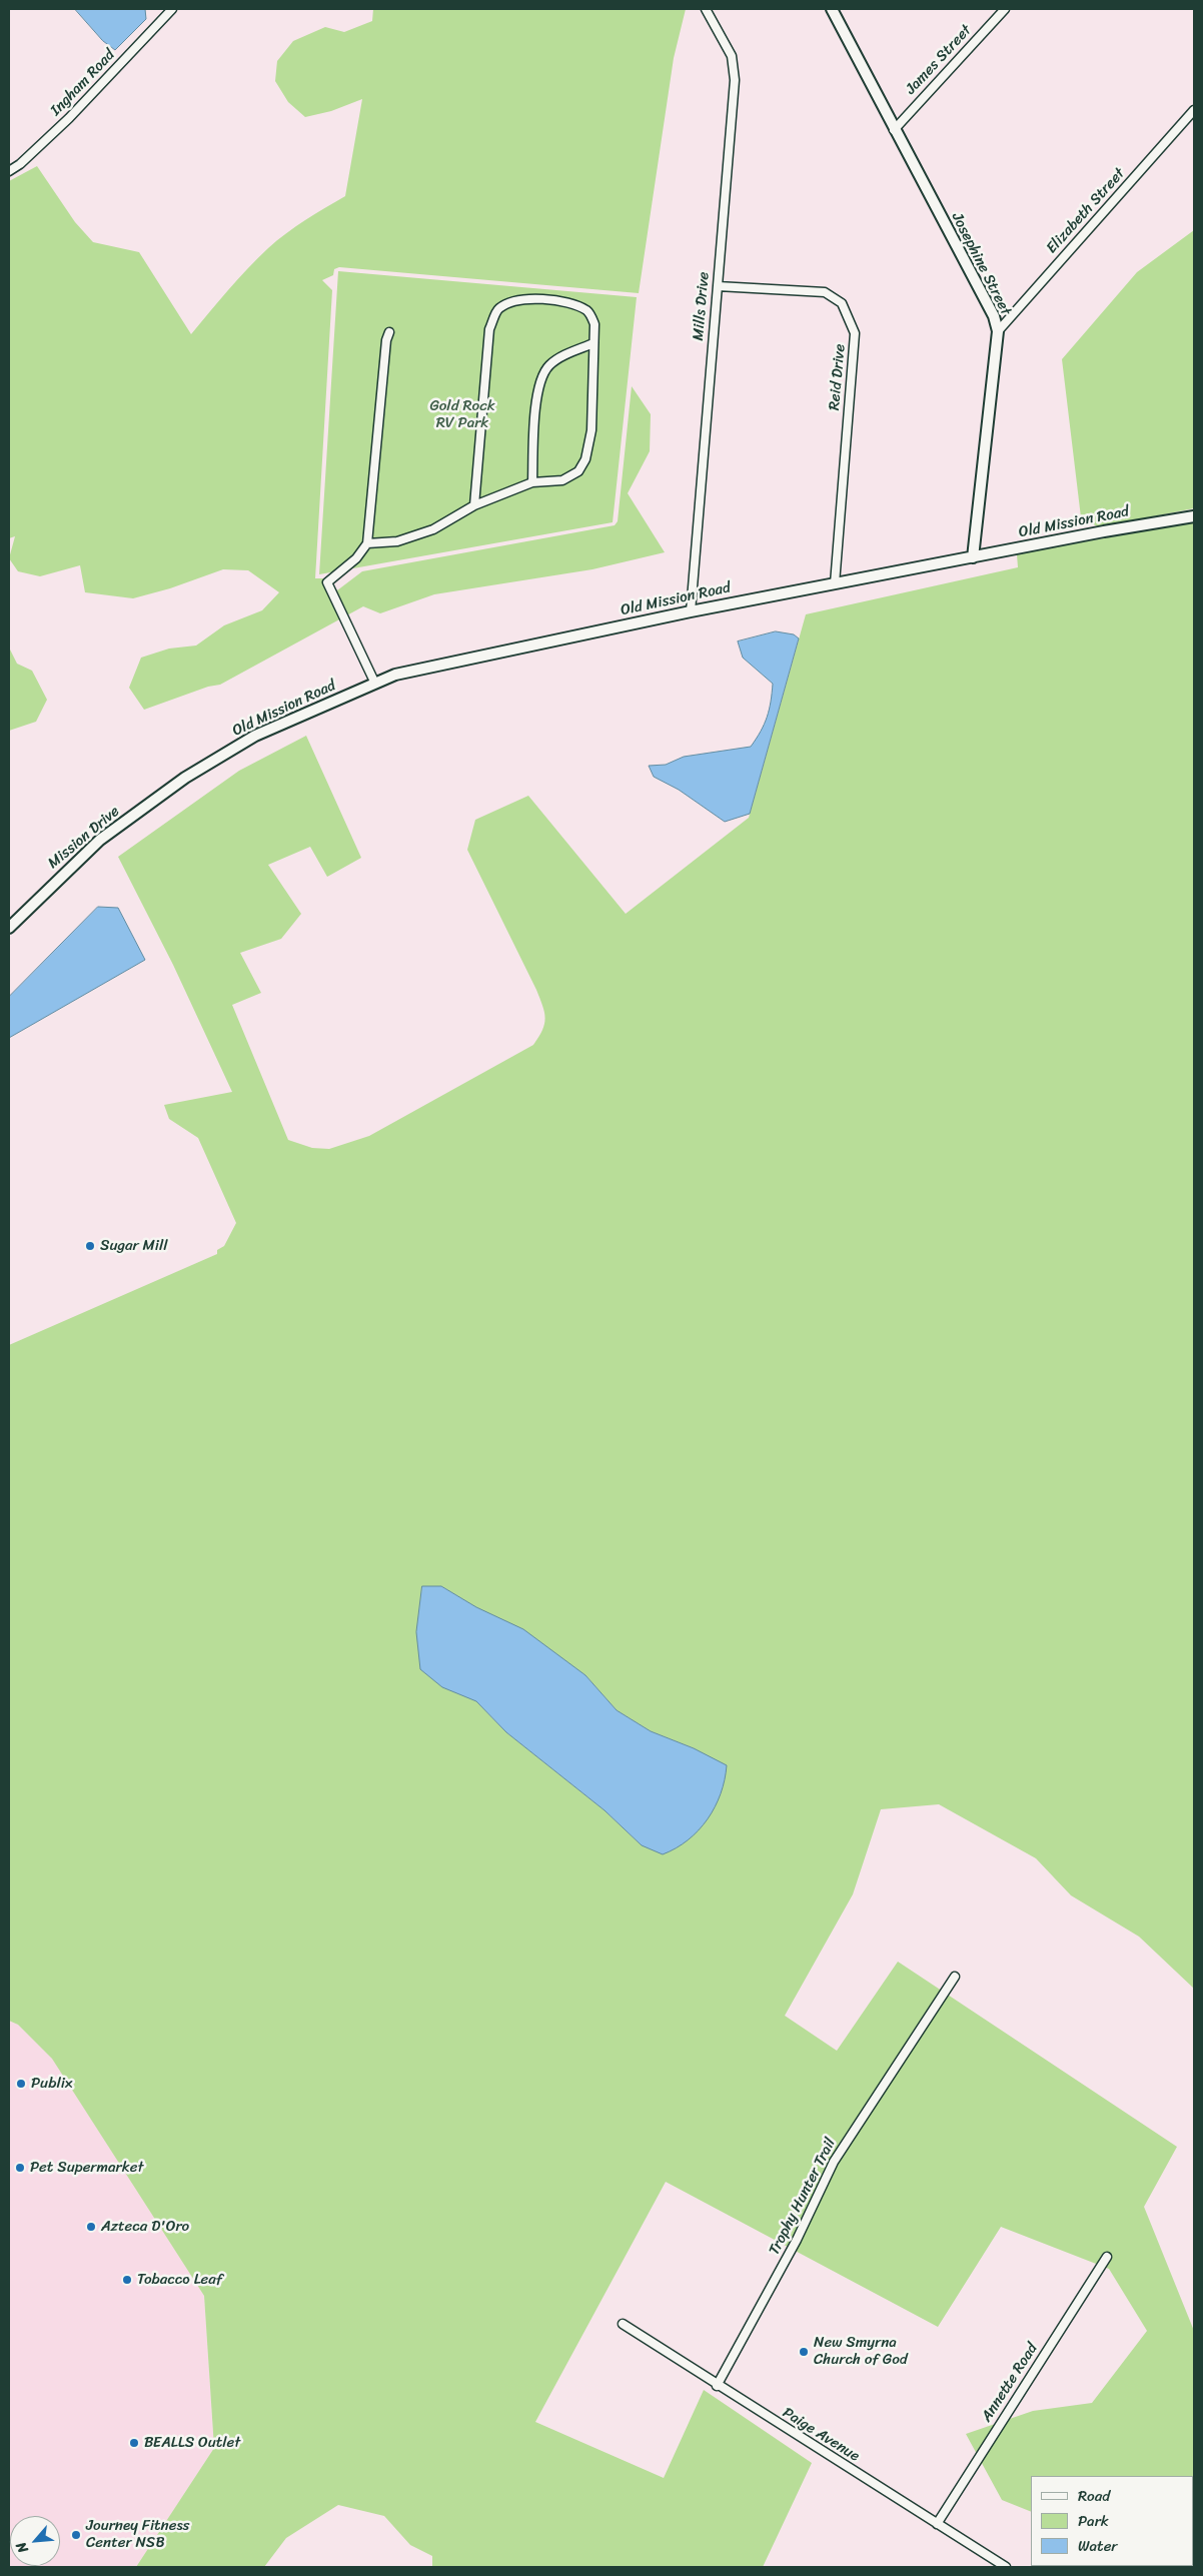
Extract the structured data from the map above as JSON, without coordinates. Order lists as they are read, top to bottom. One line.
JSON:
{"streets":{"street":["James Street","Ingham Road","Elizabeth Street","Josephine Street","Mills Drive","Reid Drive","Old Mission Road","Mission Drive","Trophy Hunter Trail","Annette Road","Paige Avenue"]},"crossings":[["James Street","Josephine Street"],["Elizabeth Street","Josephine Street"],["Josephine Street","Old Mission Road"],["Mills Drive","Reid Drive"],["Mills Drive","Old Mission Road"],["Reid Drive","Old Mission Road"],["Old Mission Road","Mission Drive"],["Trophy Hunter Trail","Paige Avenue"],["Annette Road","Paige Avenue"]],"parks":["Gold Rock RV Park"],"places":["Sugar Mill","Publix","Pet Supermarket","Azteca D'Oro","Tobacco Leaf","New Smyrna Church of God","BEALLS Outlet","Journey Fitness Center NSB"],"legend":["Road","Park","Water"],"north":"bottom left"}
